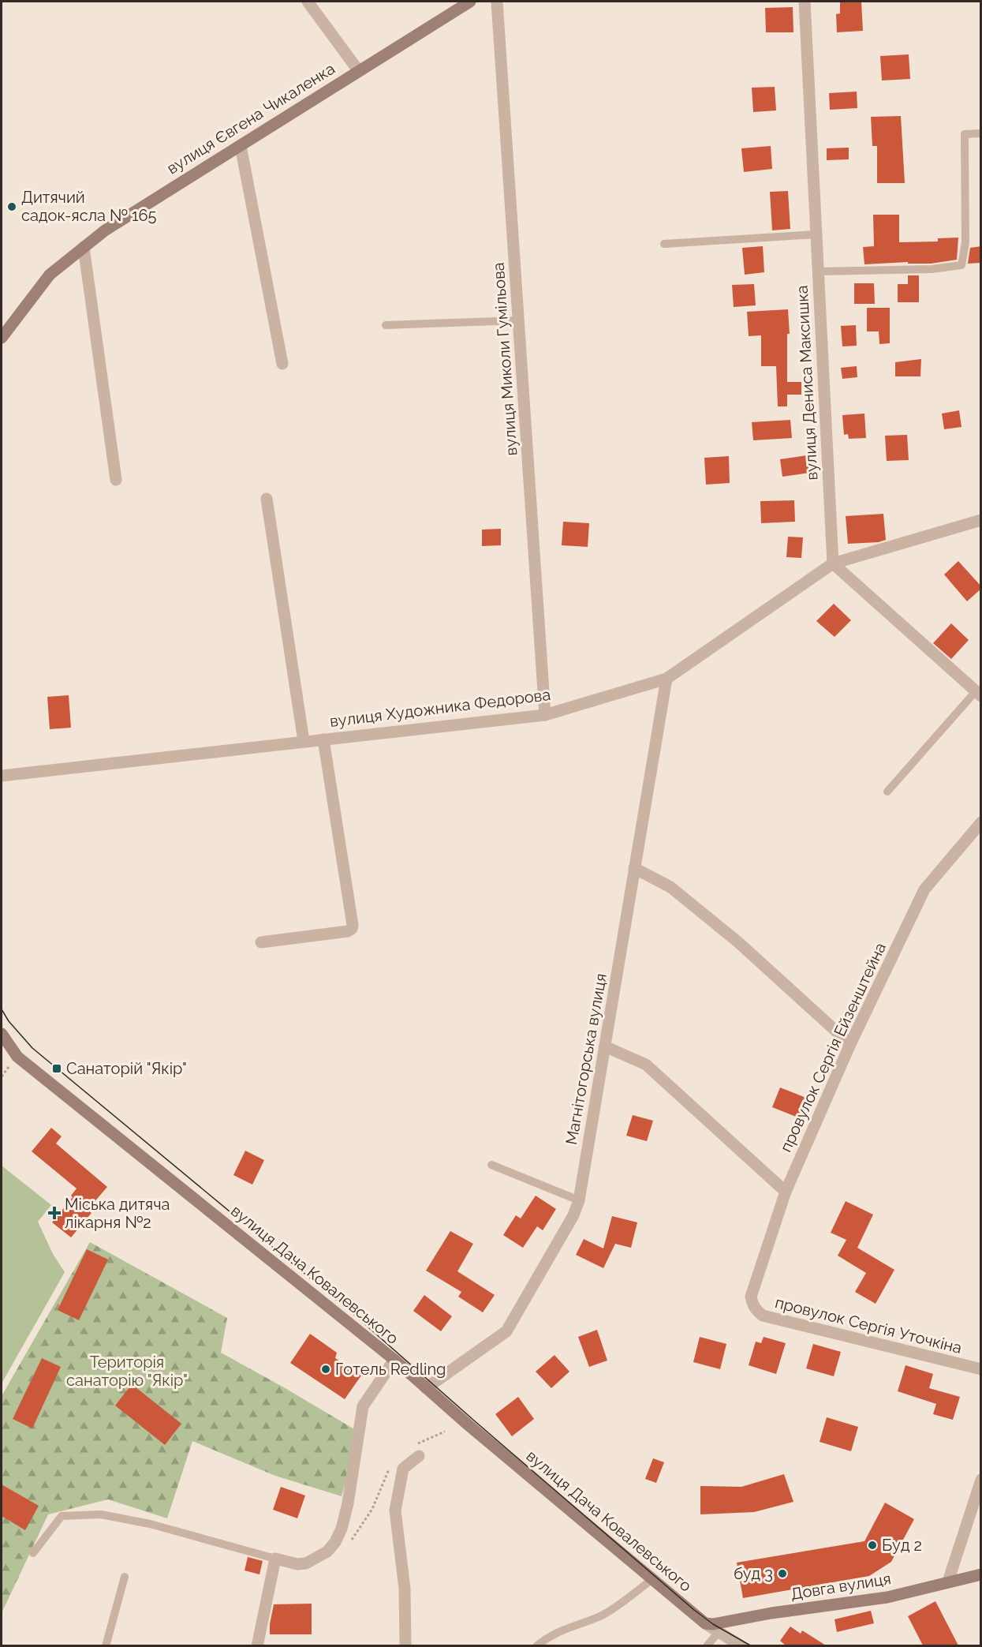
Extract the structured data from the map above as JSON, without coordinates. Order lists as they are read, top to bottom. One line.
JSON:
{"streets":{"street":["вулиця Євгена Чикаленка","вулиця Миколи Гумільова","вулиця Дениса Максишка","вулиця Художника Федорова","провулок Сергія Ейзенштейна","Магнітогорська вулиця","вулиця Дача Ковалевського","провулок Сергія Уточкіна","Довга вулиця"]},"crossings":[["вулиця Миколи Гумільова","вулиця Художника Федорова"],["вулиця Дениса Максишка","вулиця Художника Федорова"],["вулиця Художника Федорова","Магнітогорська вулиця"],["провулок Сергія Ейзенштейна","провулок Сергія Уточкіна"],["Магнітогорська вулиця","вулиця Дача Ковалевського"],["вулиця Дача Ковалевського","Довга вулиця"]],"parks":["Територія санаторію \"Якір\""],"places":{"other":["Дитячий садок-ясла № 165","Готель Redling","Буд 2","буд 3"],"transit":["Санаторій \"Якір\""],"health":["Міська дитяча лікарня №2"]}}
